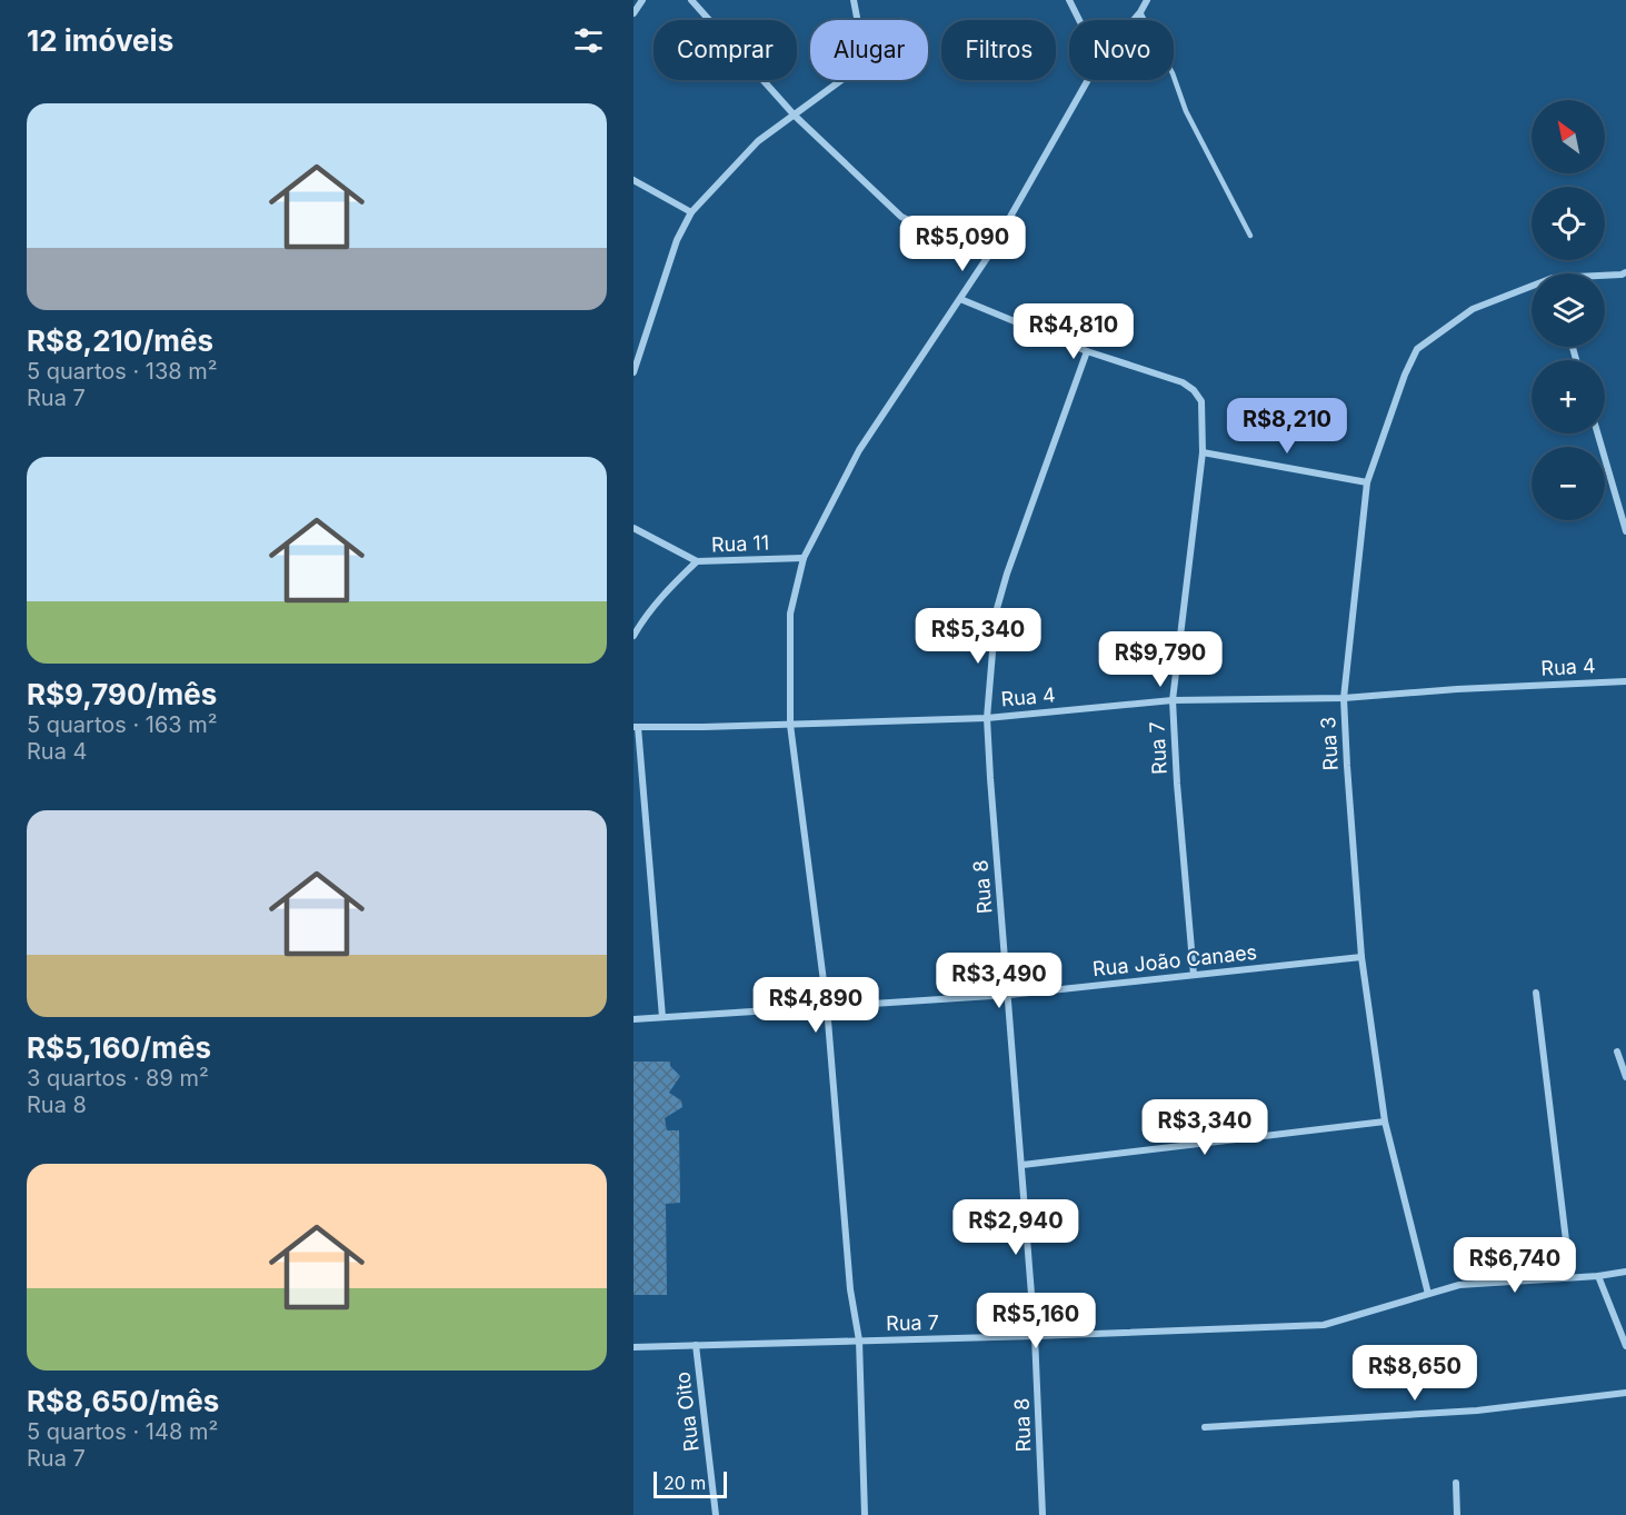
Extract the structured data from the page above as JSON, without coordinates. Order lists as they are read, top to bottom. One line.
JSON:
{"streets":{"street":["Rua 11","Rua 4","Rua 3","Rua 7","Rua 8","Rua João Canaes","Rua Oito"]},"crossings":[["Rua 4","Rua 3"],["Rua 4","Rua 7"],["Rua 4","Rua 8"],["Rua 3","Rua 7"],["Rua 3","Rua João Canaes"],["Rua 7","Rua 8"],["Rua 7","Rua João Canaes"],["Rua 7","Rua Oito"],["Rua 8","Rua João Canaes"]],"scale_bar":"20 m","north":"top left","page":{"heading":"12 imóveis","chip":["Comprar","Alugar","Filtros","Novo"],"list":[{"name":"R$8,210/mês","note":"5 quartos · 138 m² · Rua 7"},{"name":"R$9,790/mês","note":"5 quartos · 163 m² · Rua 4"},{"name":"R$5,160/mês","note":"3 quartos · 89 m² · Rua 8"},{"name":"R$8,650/mês","note":"5 quartos · 148 m² · Rua 7"}],"map_buttons":["+","−"],"price":["R$5,090","R$4,810","R$8,210","R$5,340","R$9,790","R$3,490","R$4,890","R$3,340","R$2,940","R$6,740","R$5,160","R$8,650"],"scale":"20 m"}}
